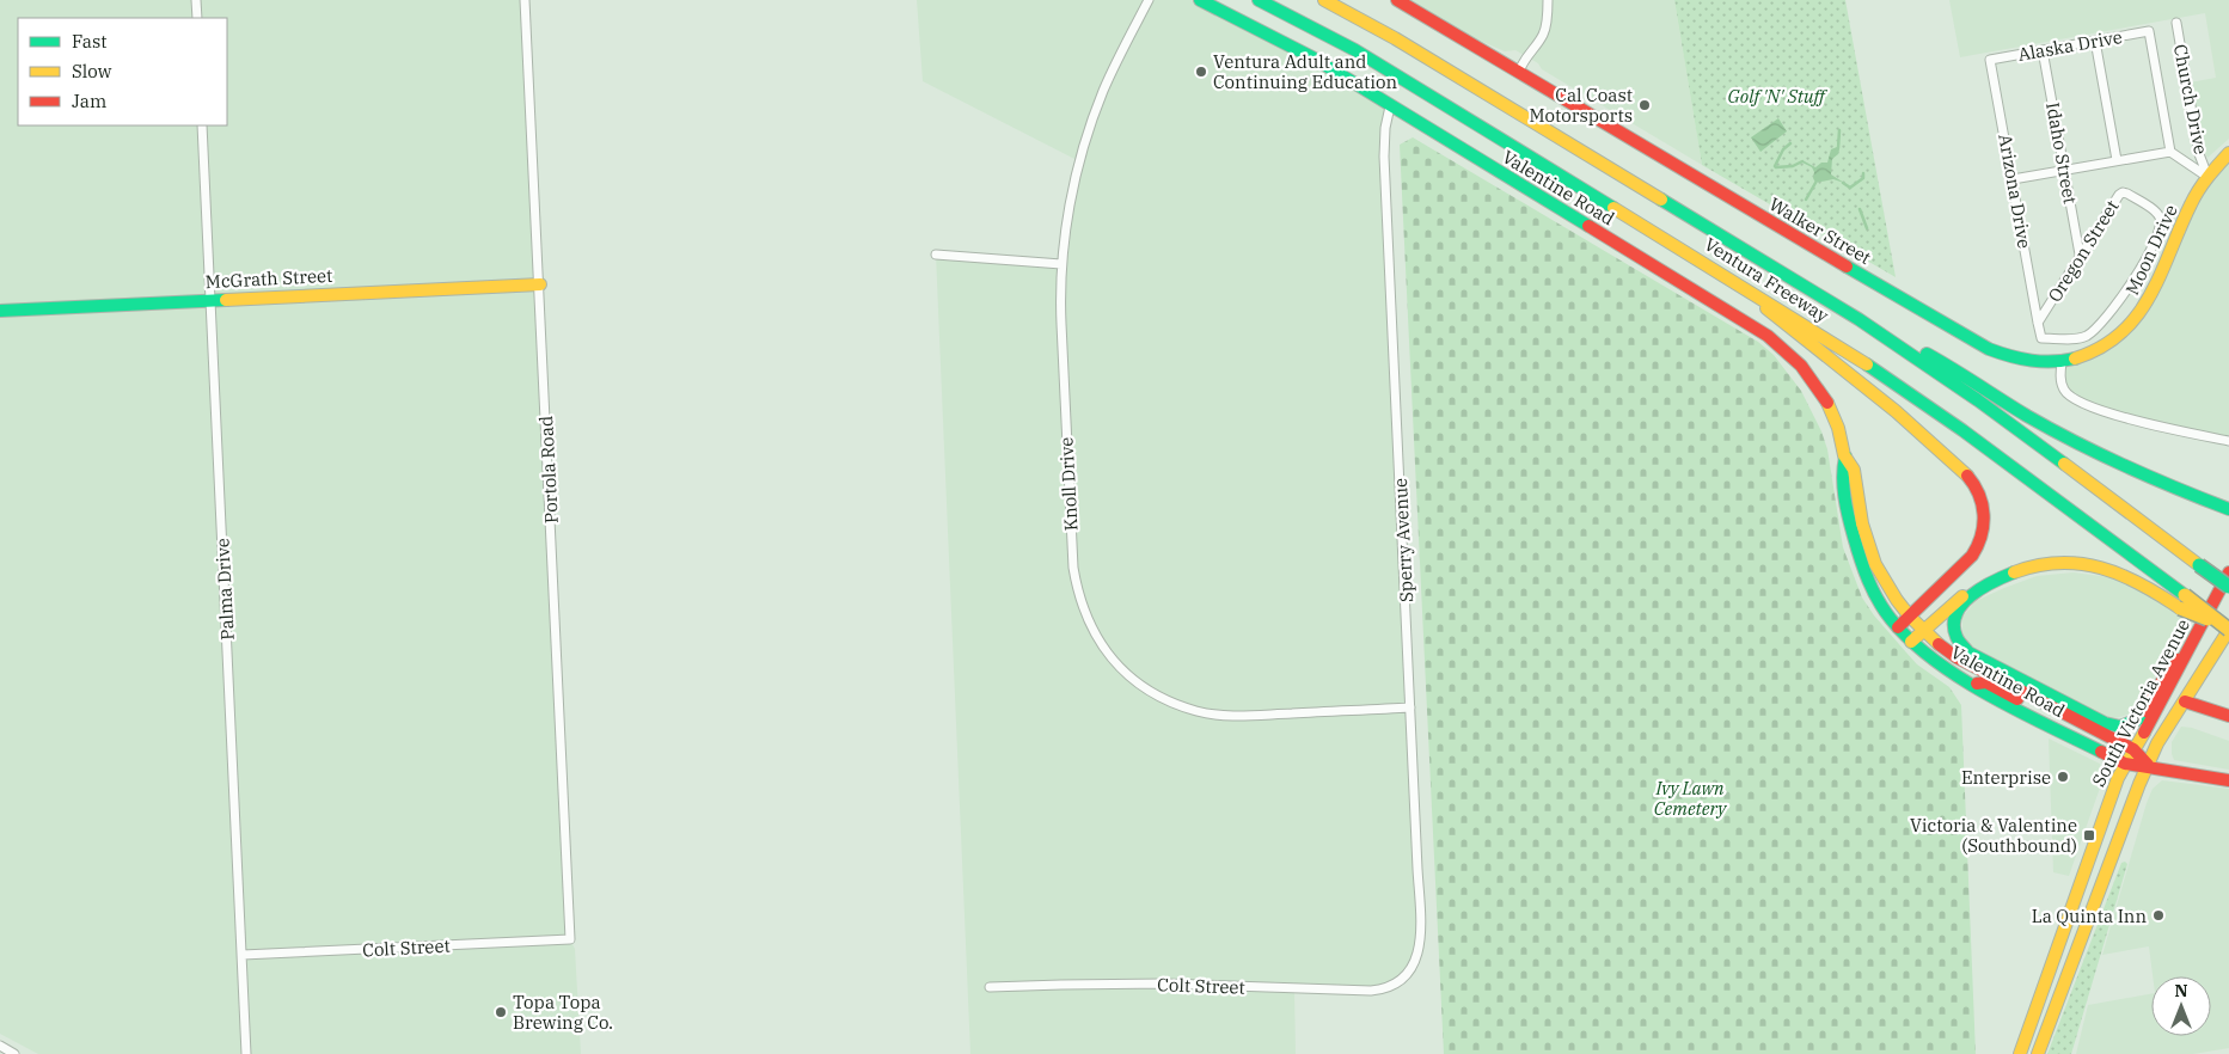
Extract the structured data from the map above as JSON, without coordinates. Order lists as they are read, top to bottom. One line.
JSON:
{"streets":{"main road":["Valentine Road","Walker Street","Moon Drive","McGrath Street","Ventura Freeway","South Victoria Avenue"],"street":["Alaska Drive","Church Drive","Idaho Street","Arizona Drive","Oregon Street","Portola Road","Knoll Drive","Sperry Avenue","Palma Drive","Colt Street"]},"crossings":[["Alaska Drive","Idaho Street"],["Alaska Drive","Arizona Drive"],["Church Drive","Moon Drive"],["Idaho Street","Oregon Street"],["Valentine Road","Sperry Avenue"],["Valentine Road","South Victoria Avenue"],["Arizona Drive","Oregon Street"],["Walker Street","Moon Drive"],["McGrath Street","Portola Road"],["McGrath Street","Palma Drive"],["Portola Road","Colt Street"],["Knoll Drive","Sperry Avenue"],["Sperry Avenue","Colt Street"],["Palma Drive","Colt Street"]],"parks":["Golf 'N' Stuff","Ivy Lawn Cemetery"],"places":{"other":["Ventura Adult and Continuing Education","Cal Coast Motorsports","Enterprise","La Quinta Inn","Topa Topa Brewing Co."],"transit":["Victoria & Valentine (Southbound)"]},"legend":["Fast","Slow","Jam"],"north":"top"}
